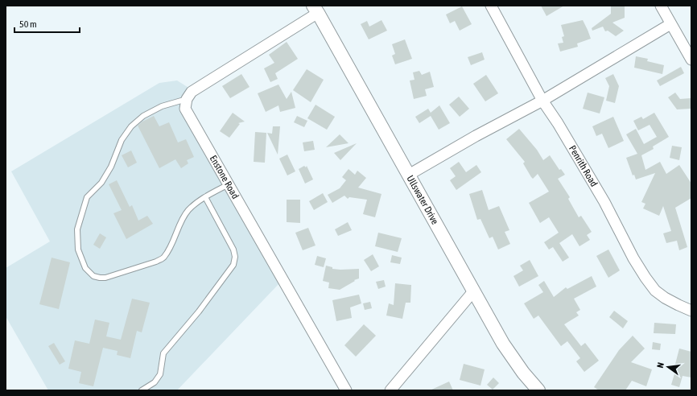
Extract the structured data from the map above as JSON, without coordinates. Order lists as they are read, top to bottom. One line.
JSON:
{"streets":{"street":["Penrith Road","Enstone Road","Ullswater Drive"]},"scale_bar":"50 m","north":"left"}
